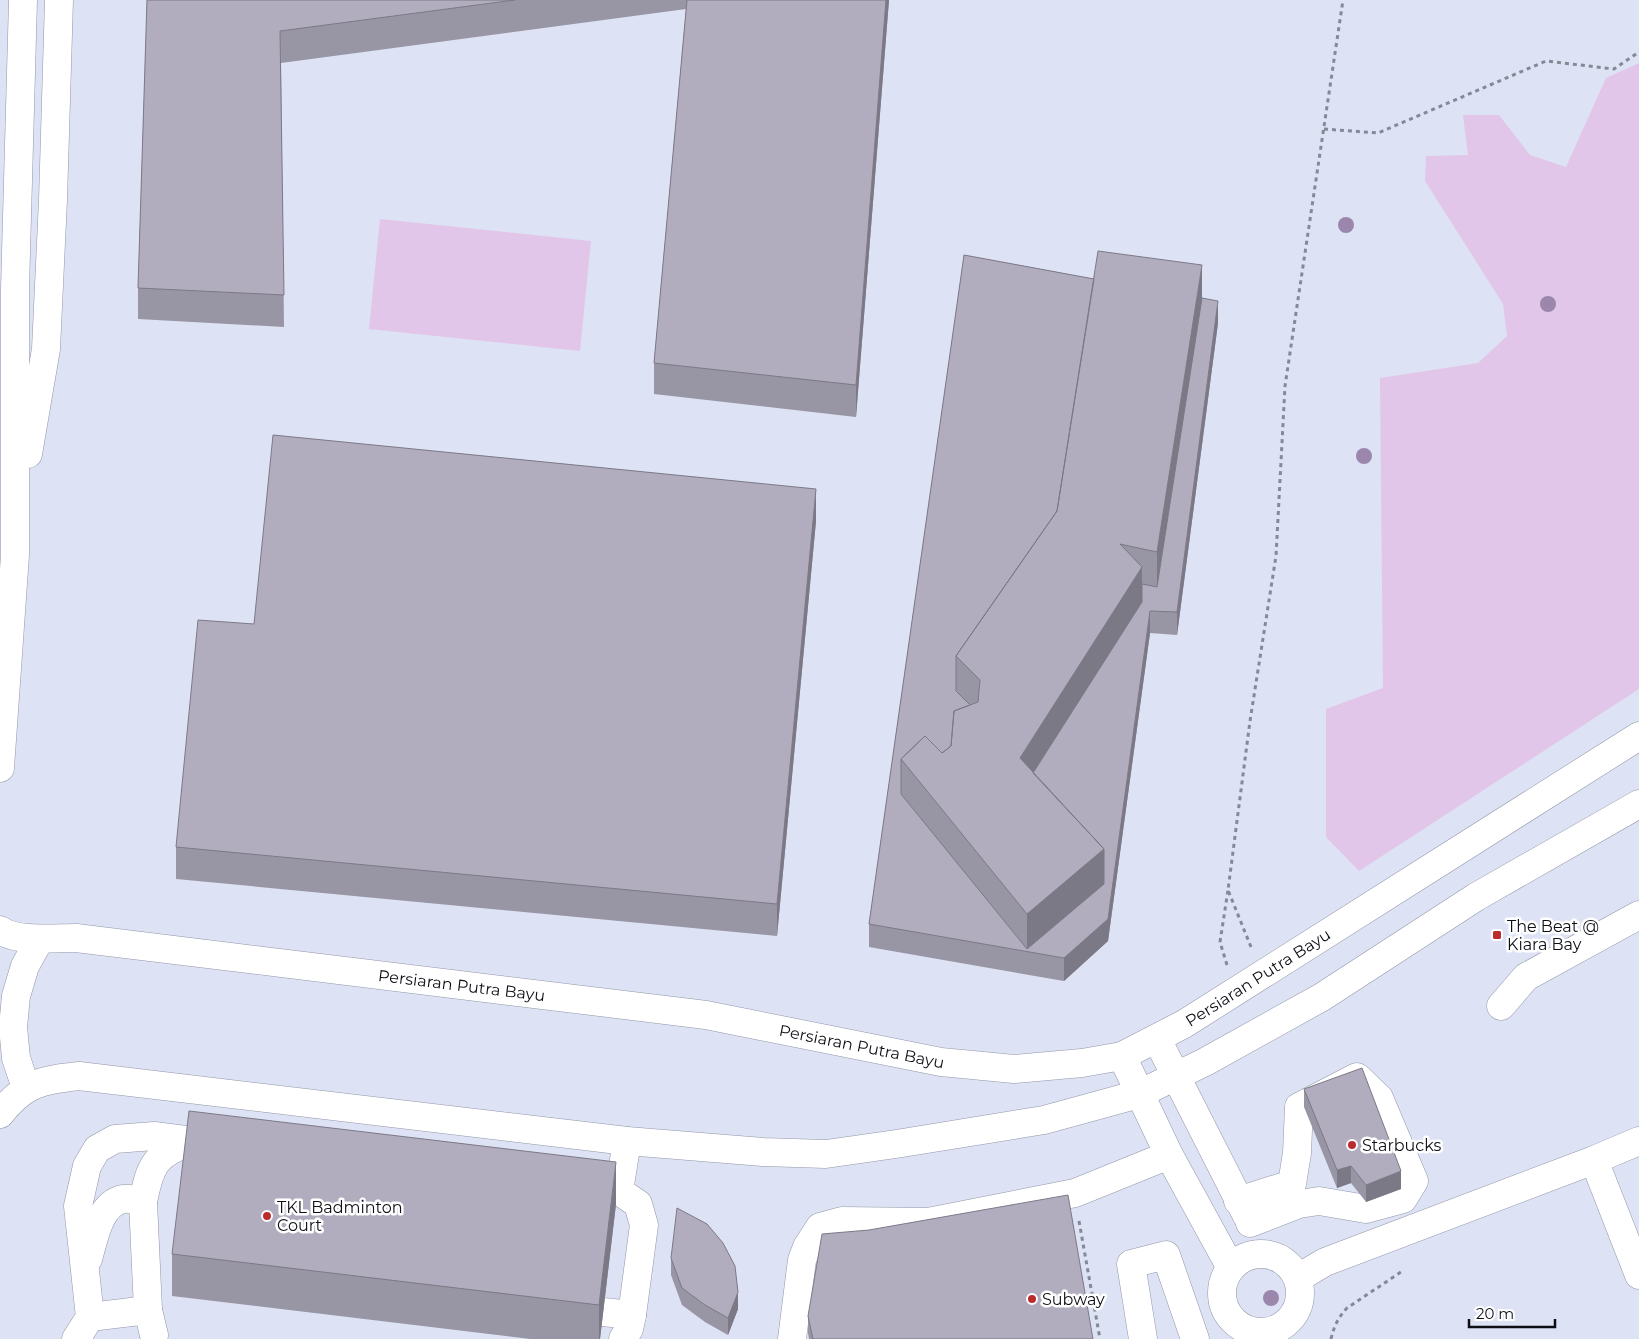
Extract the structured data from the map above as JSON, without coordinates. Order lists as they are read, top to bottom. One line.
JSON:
{"streets":{"street":["Persiaran Putra Bayu"]},"places":{"transit":["The Beat @ Kiara Bay"],"other":["Starbucks","TKL Badminton Court","Subway"]},"scale_bar":"20 m"}
